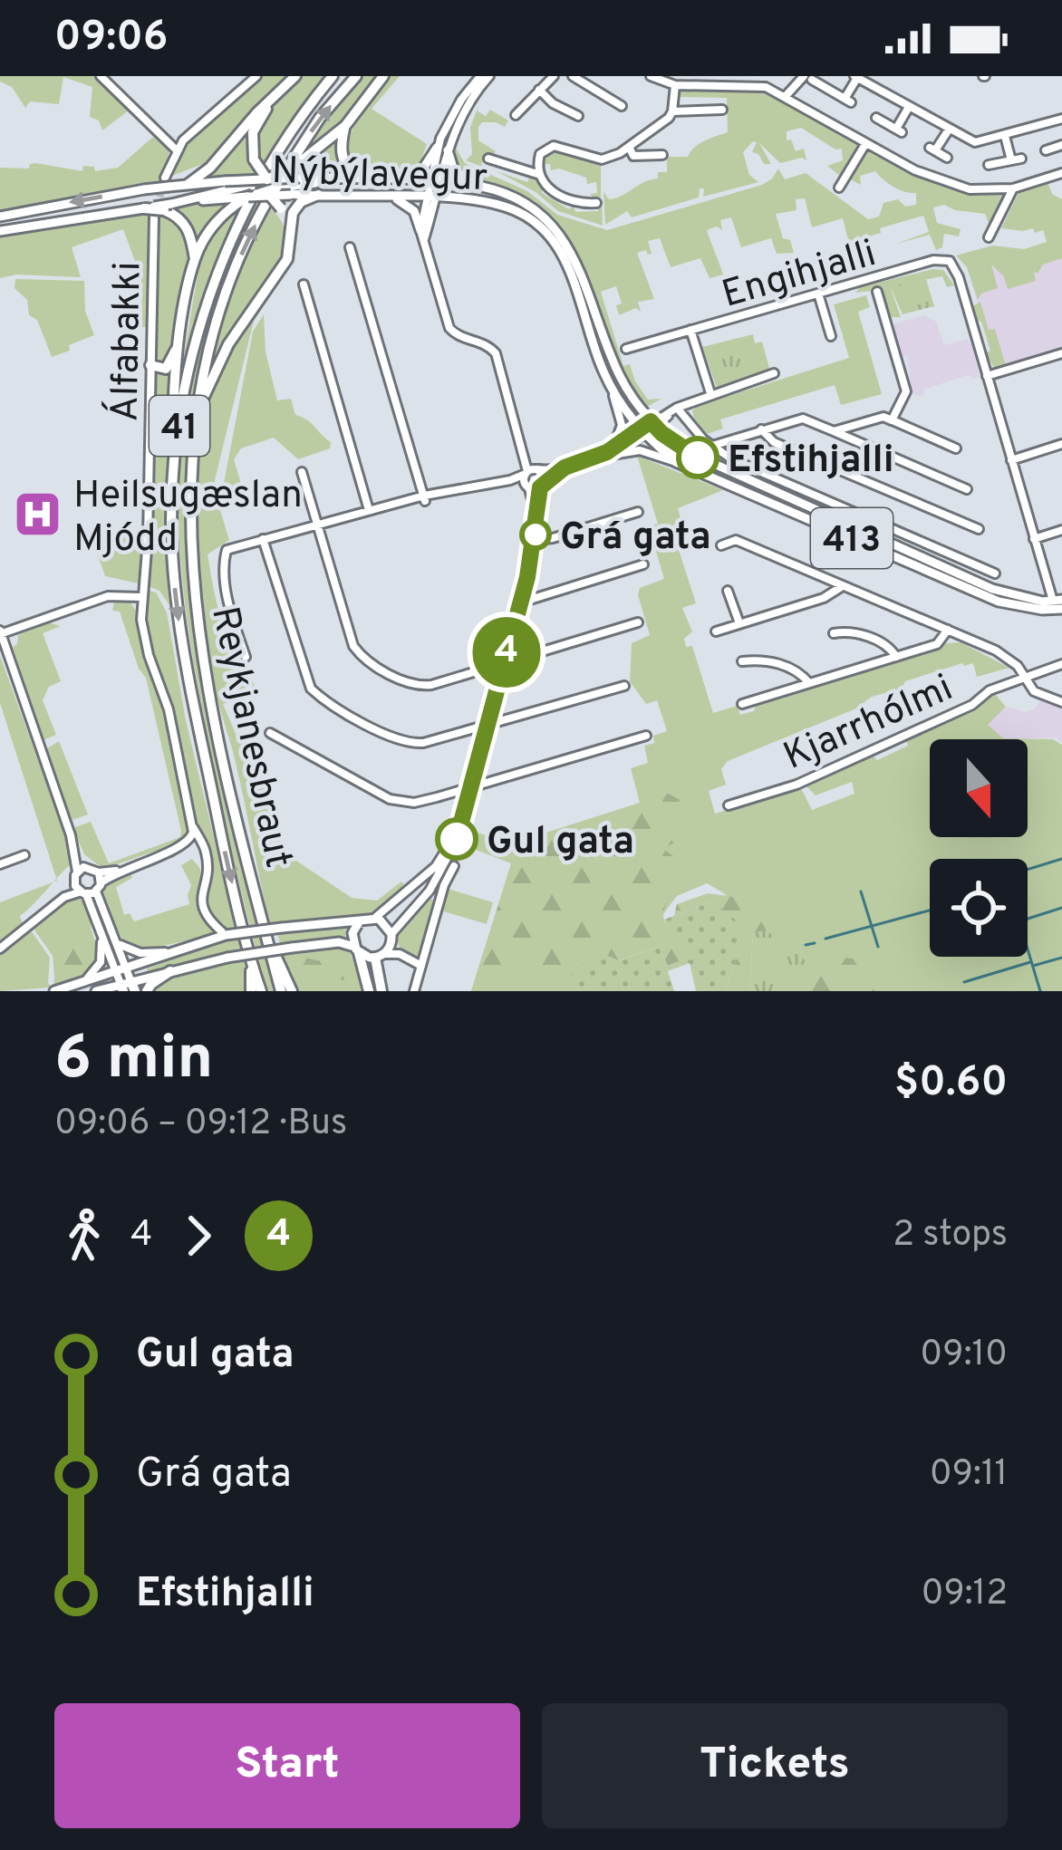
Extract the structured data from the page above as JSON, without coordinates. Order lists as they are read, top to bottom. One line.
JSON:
{"streets":{"highway":["41","Reykjanesbraut"],"main road":["Nýbýlavegur","413"],"street":["Engihjalli","Álfabakki","Kjarrhólmi"]},"crossings":[["Nýbýlavegur","Engihjalli"],["Nýbýlavegur","Álfabakki"],["Nýbýlavegur","413"]],"places":{"other":["Efstihjalli","Grá gata","Gul gata"],"hospital":["Heilsugæslan Mjódd"]},"lines":["bus line 4"],"north":"bottom","page":{"status":"09:06","on_map":"4","heading":["6 min","09:06 – 09:12 · Bus","$0.60"],"legs":["4","4","2 stops"],"list":[{"name":"Gul gata","value":"09:10"},{"name":"Grá gata","value":"09:11"},{"name":"Efstihjalli","value":"09:12"}],"buttons":["Start","Tickets"]}}
